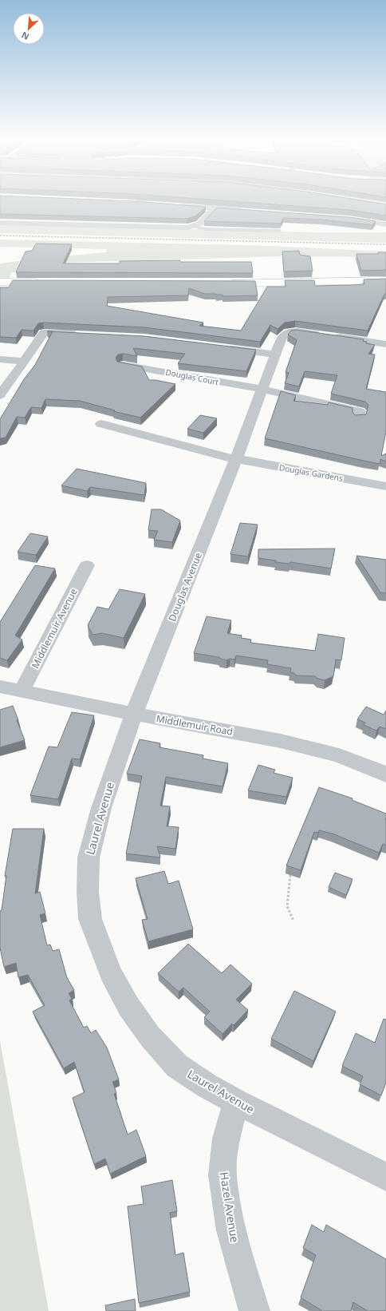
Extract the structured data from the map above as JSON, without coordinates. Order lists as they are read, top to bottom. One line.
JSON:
{"streets":{"street":["Douglas Court","Douglas Gardens","Douglas Avenue","Middlemuir Avenue","Middlemuir Road","Laurel Avenue","Hazel Avenue"]},"crossings":[["Douglas Court","Douglas Avenue"],["Douglas Gardens","Douglas Avenue"],["Douglas Avenue","Middlemuir Road"],["Douglas Avenue","Laurel Avenue"],["Middlemuir Avenue","Middlemuir Road"],["Middlemuir Road","Laurel Avenue"],["Laurel Avenue","Hazel Avenue"]],"north":"bottom left"}
